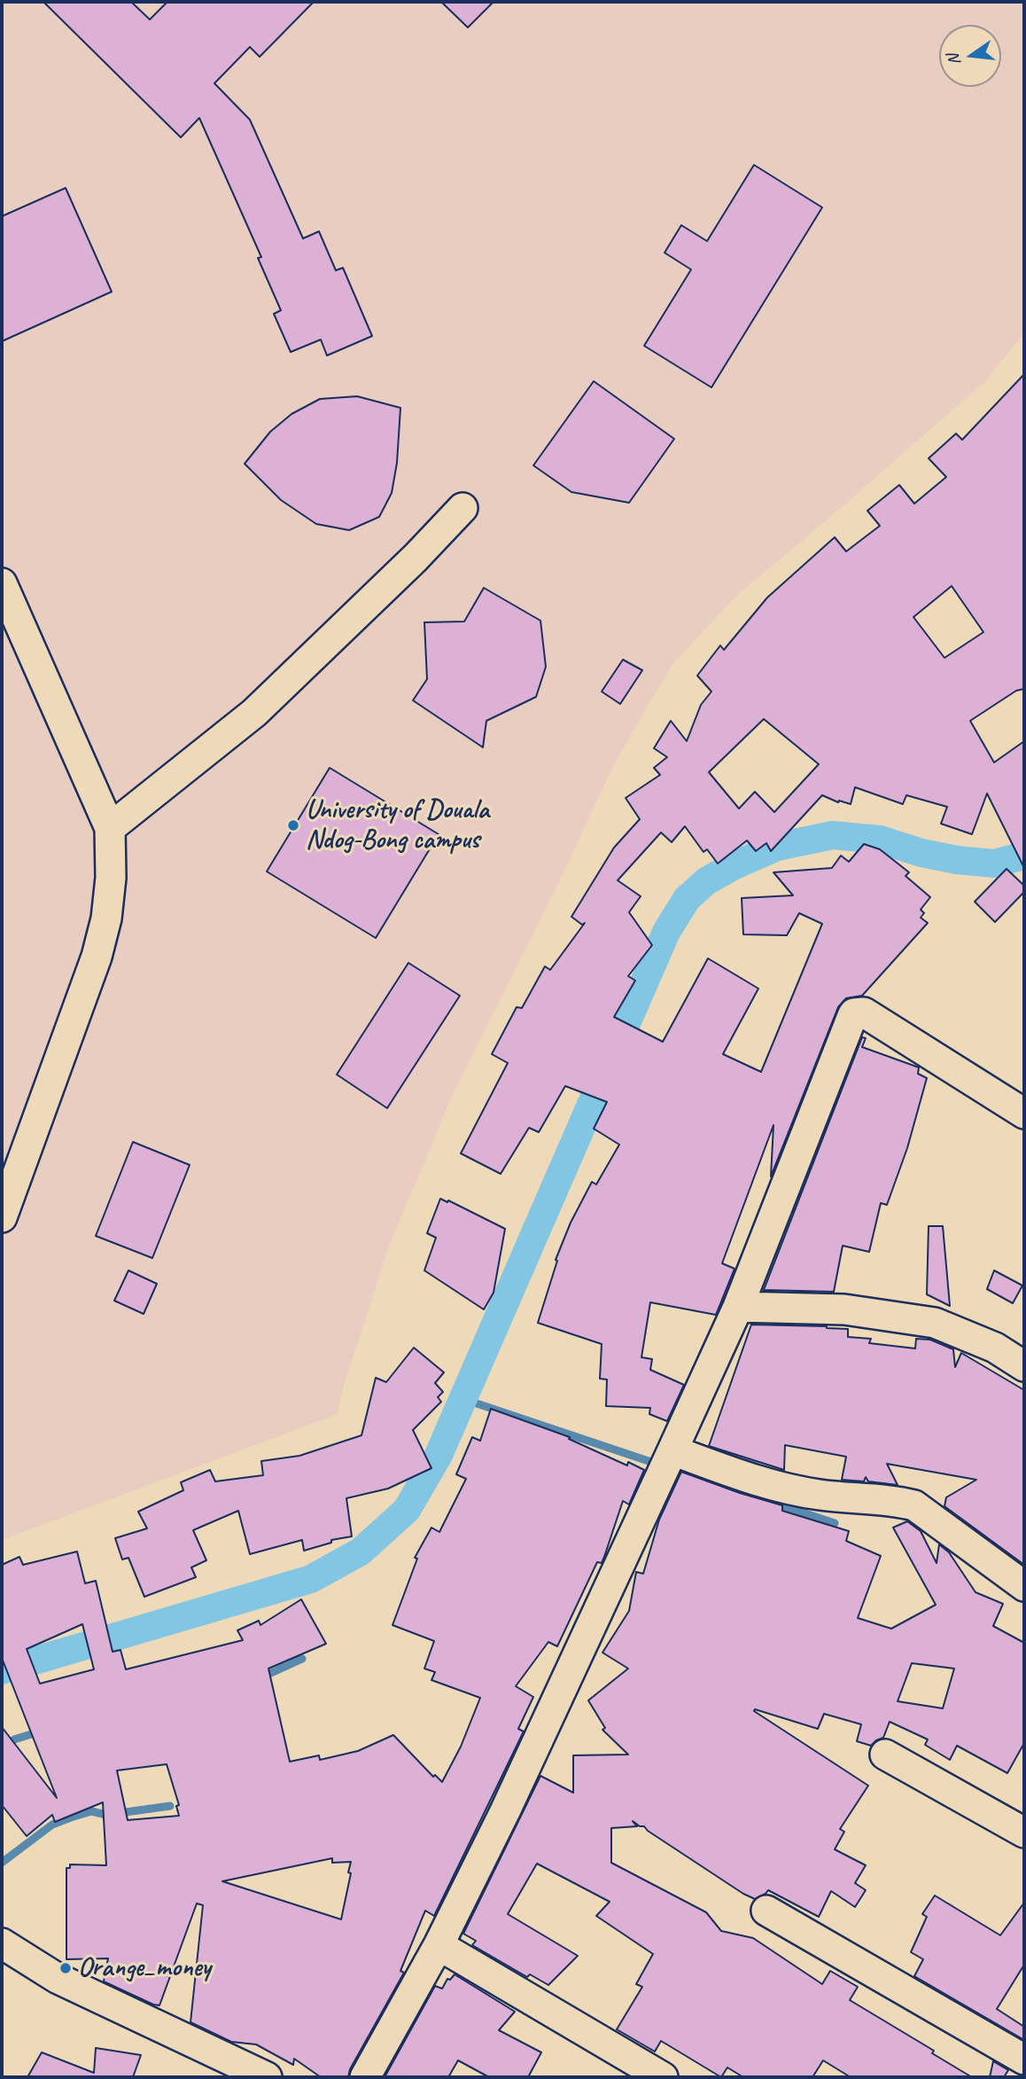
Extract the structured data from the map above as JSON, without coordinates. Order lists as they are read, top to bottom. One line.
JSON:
{"places":["University of Douala Ndog-Bong campus","Orange_money"],"north":"left"}
